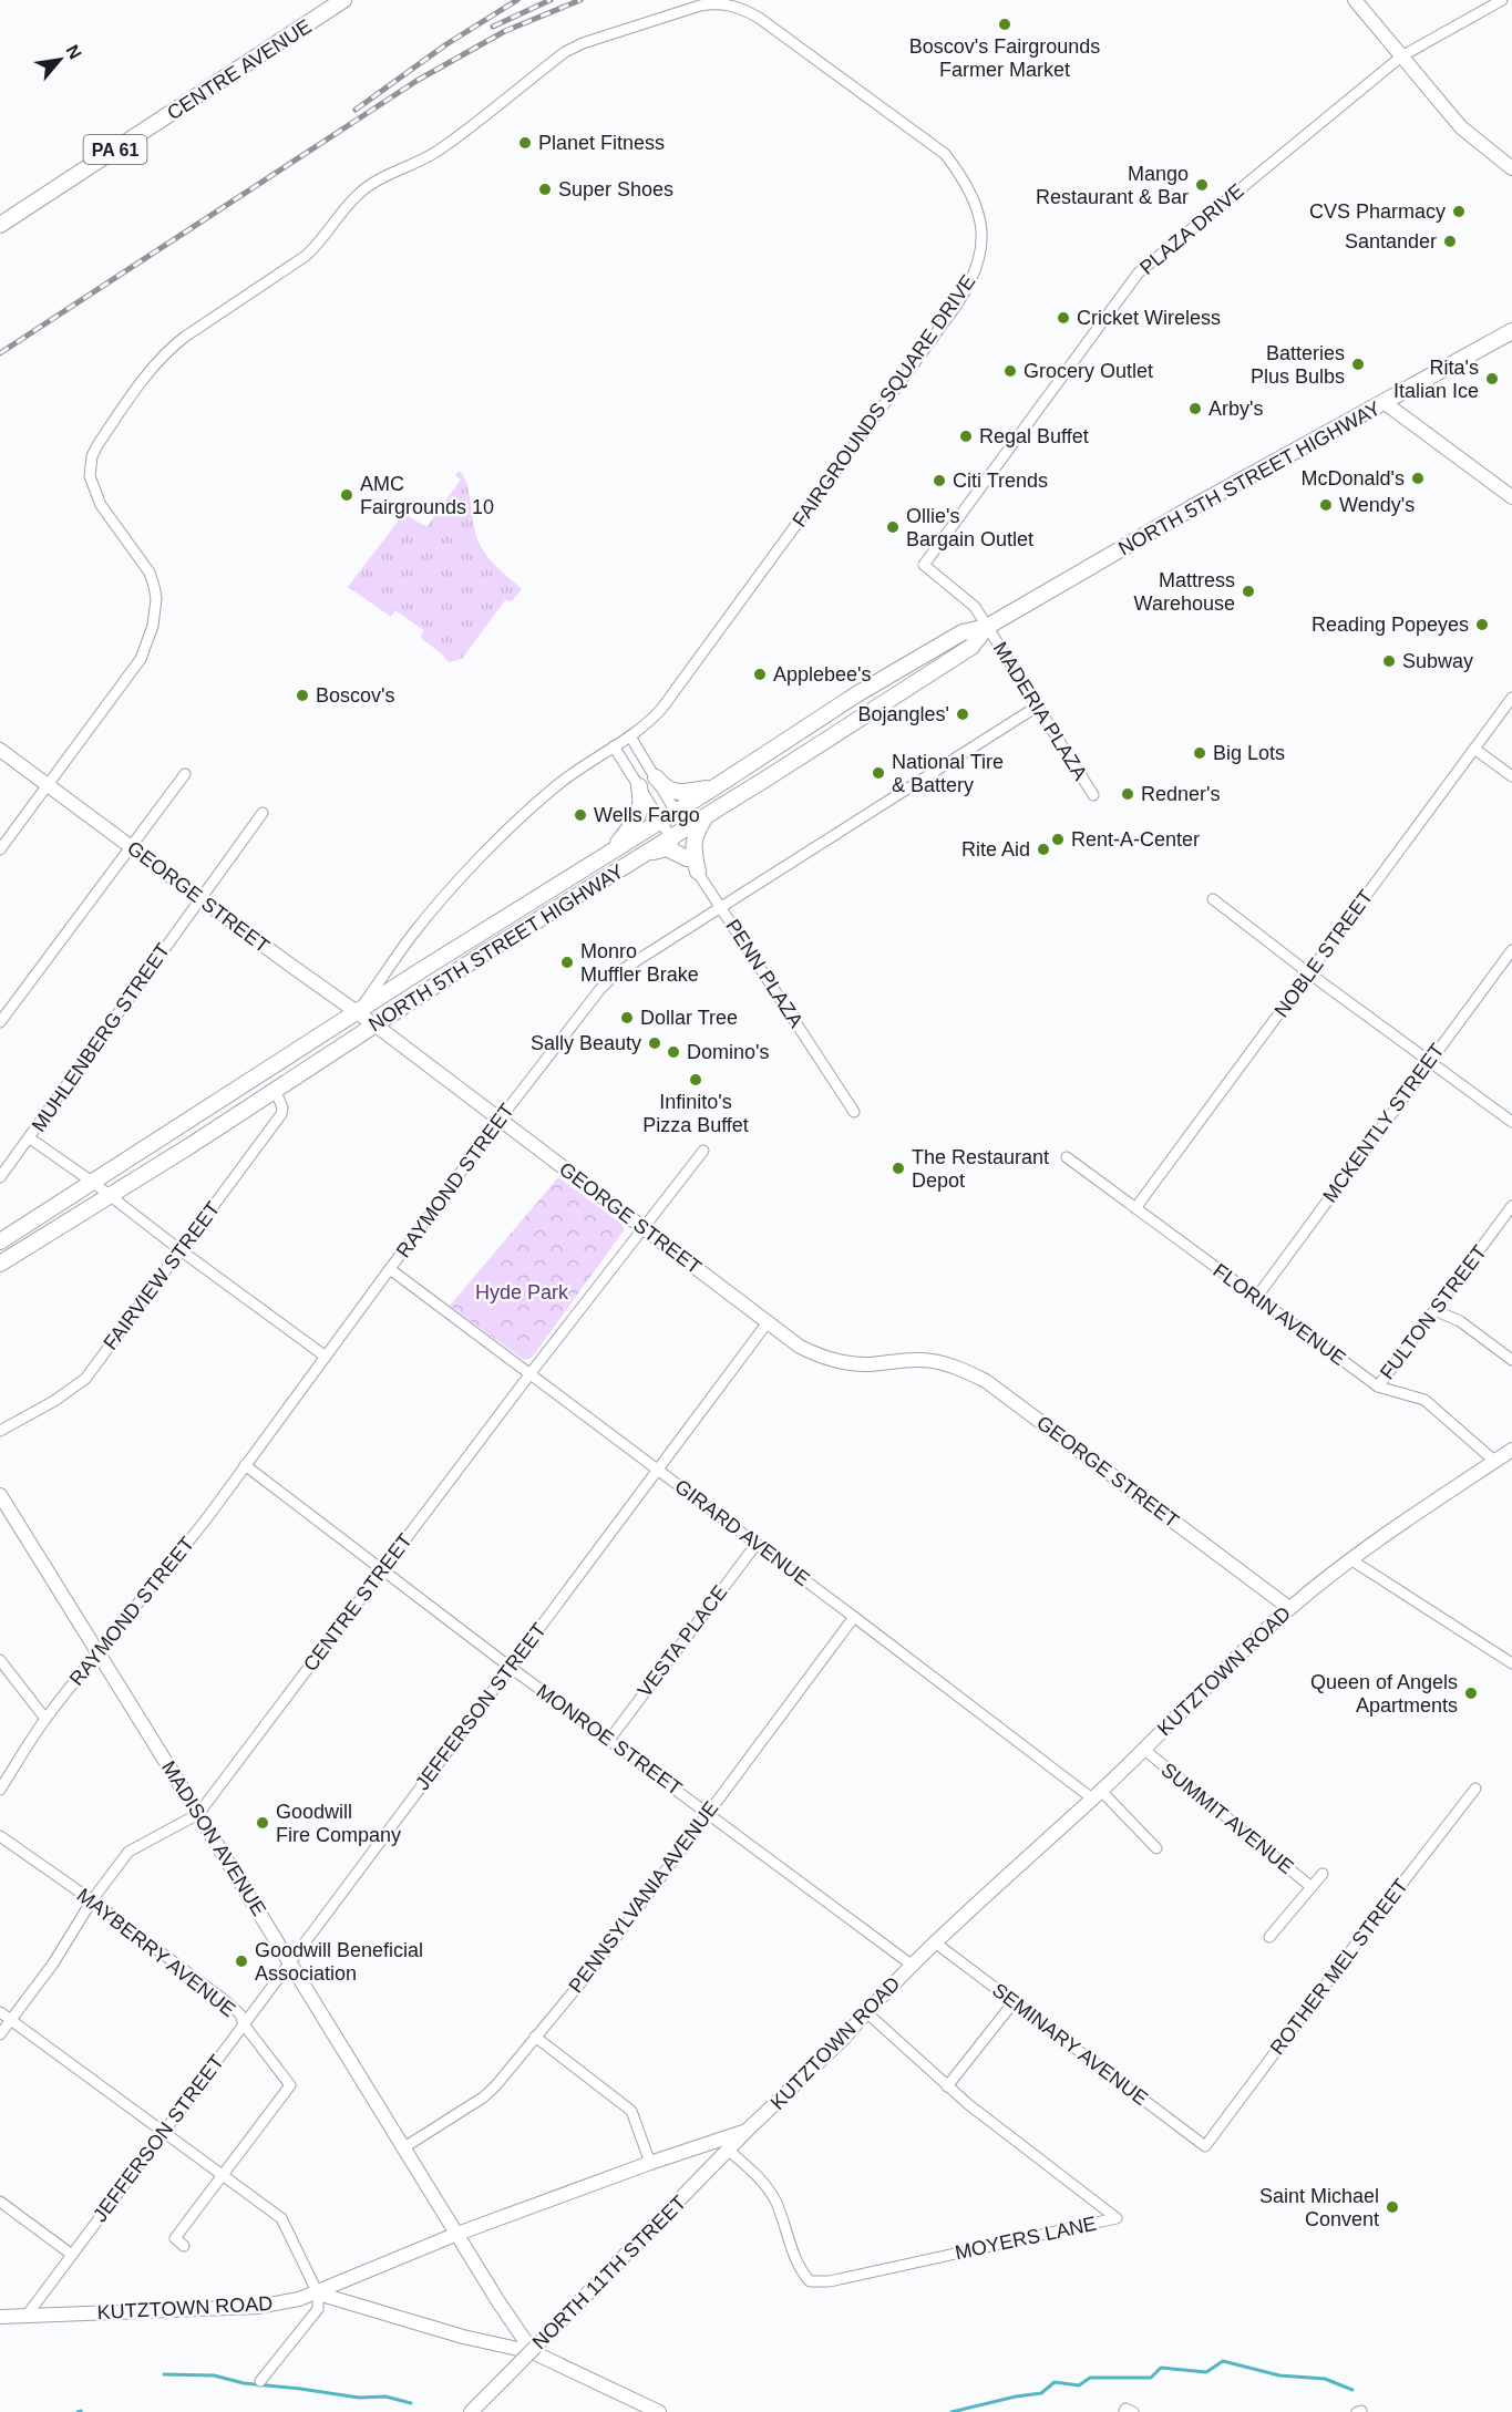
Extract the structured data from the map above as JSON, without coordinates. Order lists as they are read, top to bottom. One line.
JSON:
{"streets":{"main road":["CENTRE AVENUE","PA 61","NORTH 5TH STREET HIGHWAY"],"street":["PLAZA DRIVE","FAIRGROUNDS SQUARE DRIVE","MADERIA PLAZA","GEORGE STREET","NOBLE STREET","PENN PLAZA","MUHLENBERG STREET","MCKENTLY STREET","RAYMOND STREET","FAIRVIEW STREET","FULTON STREET","FLORIN AVENUE","GIRARD AVENUE","CENTRE STREET","VESTA PLACE","KUTZTOWN ROAD","JEFFERSON STREET","MONROE STREET","SUMMIT AVENUE","MADISON AVENUE","PENNSYLVANIA AVENUE","MAYBERRY AVENUE","ROTHER MEL STREET","SEMINARY AVENUE","MOYERS LANE","NORTH 11TH STREET"]},"crossings":[["PLAZA DRIVE","MADERIA PLAZA"],["FAIRGROUNDS SQUARE DRIVE","NORTH 5TH STREET HIGHWAY"],["FAIRGROUNDS SQUARE DRIVE","GEORGE STREET"],["NORTH 5TH STREET HIGHWAY","MADERIA PLAZA"],["NORTH 5TH STREET HIGHWAY","GEORGE STREET"],["NORTH 5TH STREET HIGHWAY","PENN PLAZA"],["NORTH 5TH STREET HIGHWAY","FAIRVIEW STREET"],["MADERIA PLAZA","RAYMOND STREET"],["GEORGE STREET","MUHLENBERG STREET"],["GEORGE STREET","RAYMOND STREET"],["GEORGE STREET","CENTRE STREET"],["GEORGE STREET","KUTZTOWN ROAD"],["GEORGE STREET","JEFFERSON STREET"],["NOBLE STREET","FLORIN AVENUE"],["PENN PLAZA","RAYMOND STREET"],["MCKENTLY STREET","FLORIN AVENUE"],["RAYMOND STREET","GIRARD AVENUE"],["RAYMOND STREET","MONROE STREET"],["RAYMOND STREET","MADISON AVENUE"],["FULTON STREET","FLORIN AVENUE"],["FLORIN AVENUE","KUTZTOWN ROAD"],["GIRARD AVENUE","CENTRE STREET"],["GIRARD AVENUE","VESTA PLACE"],["GIRARD AVENUE","KUTZTOWN ROAD"],["GIRARD AVENUE","JEFFERSON STREET"],["GIRARD AVENUE","PENNSYLVANIA AVENUE"],["CENTRE STREET","MONROE STREET"],["CENTRE STREET","MADISON AVENUE"],["CENTRE STREET","MAYBERRY AVENUE"],["VESTA PLACE","MONROE STREET"],["KUTZTOWN ROAD","JEFFERSON STREET"],["KUTZTOWN ROAD","MONROE STREET"],["KUTZTOWN ROAD","SUMMIT AVENUE"],["KUTZTOWN ROAD","MADISON AVENUE"],["KUTZTOWN ROAD","SEMINARY AVENUE"],["KUTZTOWN ROAD","MOYERS LANE"],["KUTZTOWN ROAD","NORTH 11TH STREET"],["JEFFERSON STREET","MONROE STREET"],["JEFFERSON STREET","MADISON AVENUE"],["JEFFERSON STREET","MAYBERRY AVENUE"],["MONROE STREET","PENNSYLVANIA AVENUE"],["MADISON AVENUE","PENNSYLVANIA AVENUE"],["ROTHER MEL STREET","SEMINARY AVENUE"],["MOYERS LANE","NORTH 11TH STREET"]],"parks":["Hyde Park"],"places":["Boscov's Fairgrounds Farmer Market","Planet Fitness","Mango Restaurant & Bar","Super Shoes","CVS Pharmacy","Santander","Cricket Wireless","Batteries Plus Bulbs","Grocery Outlet","Rita's Italian Ice","Arby's","Regal Buffet","McDonald's","Citi Trends","AMC Fairgrounds 10","Wendy's","Ollie's Bargain Outlet","Mattress Warehouse","Reading Popeyes","Subway","Applebee's","Boscov's","Bojangles'","Big Lots","National Tire & Battery","Redner's","Wells Fargo","Rent-A-Center","Rite Aid","Monro Muffler Brake","Dollar Tree","Sally Beauty","Domino's","Infinito's Pizza Buffet","The Restaurant Depot","Queen of Angels Apartments","Goodwill Fire Company","Goodwill Beneficial Association","Saint Michael Convent"],"north":"top right"}
